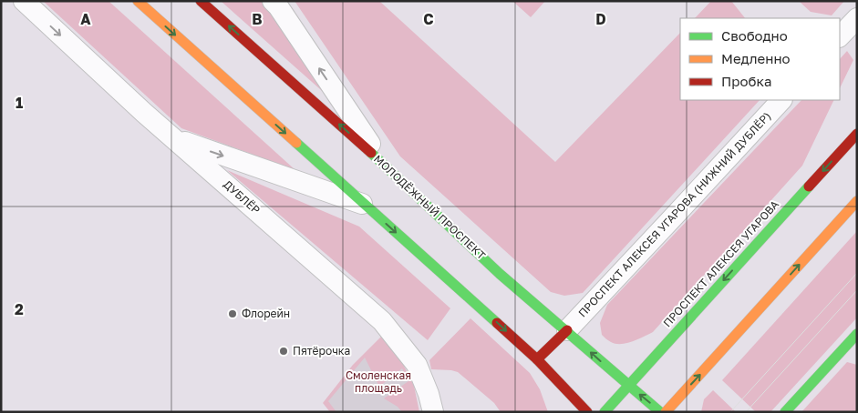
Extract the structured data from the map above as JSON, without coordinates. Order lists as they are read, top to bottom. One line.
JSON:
{"streets":{"main road":["МОЛОДЁЖНЫЙ ПРОСПЕКТ","ПРОСПЕКТ АЛЕКСЕЯ УГАРОВА"],"street":["ДУБЛЁР","ПРОСПЕКТ АЛЕКСЕЯ УГАРОВА (НИЖНИЙ ДУБЛЁР)"]},"crossings":[["МОЛОДЁЖНЫЙ ПРОСПЕКТ","ПРОСПЕКТ АЛЕКСЕЯ УГАРОВА (НИЖНИЙ ДУБЛЁР)"],["МОЛОДЁЖНЫЙ ПРОСПЕКТ","ПРОСПЕКТ АЛЕКСЕЯ УГАРОВА"]],"parks":["Смоленская площадь"],"places":["Флорейн","Пятёрочка"],"legend":["Свободно","Медленно","Пробка"],"grid":{"columns":["A","B","C","D"],"rows":["1","2"]}}
